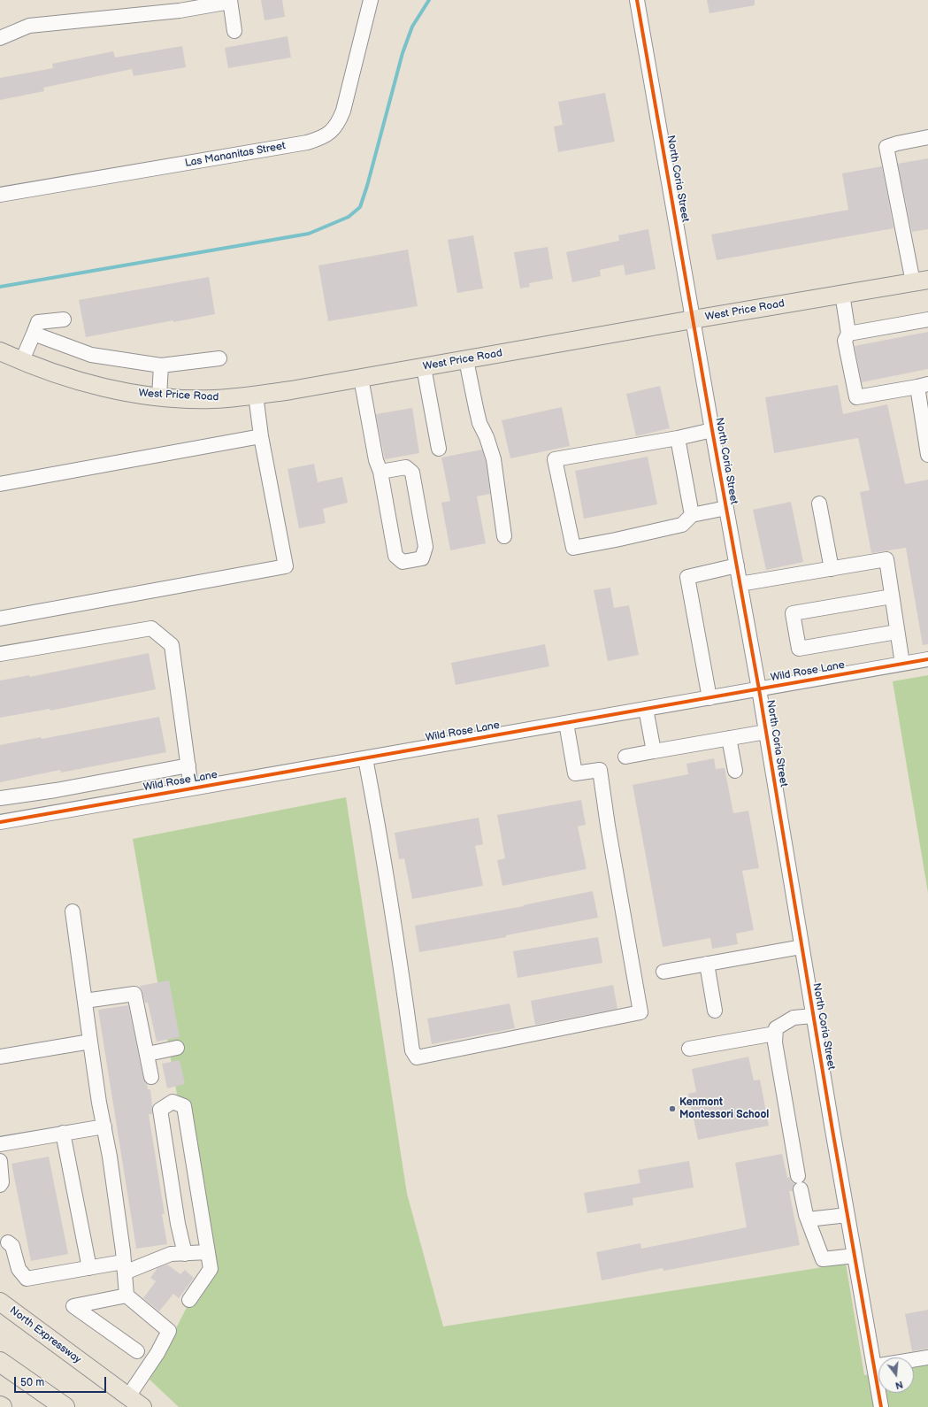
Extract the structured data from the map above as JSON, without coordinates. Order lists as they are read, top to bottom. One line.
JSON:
{"streets":{"main road":["West Price Road","North Expressway"],"street":["Las Mananitas Street","North Coria Street","Wild Rose Lane"]},"crossings":[["North Coria Street","West Price Road"],["North Coria Street","Wild Rose Lane"]],"places":["Kenmont Montessori School"],"scale_bar":"50 m","north":"bottom"}
